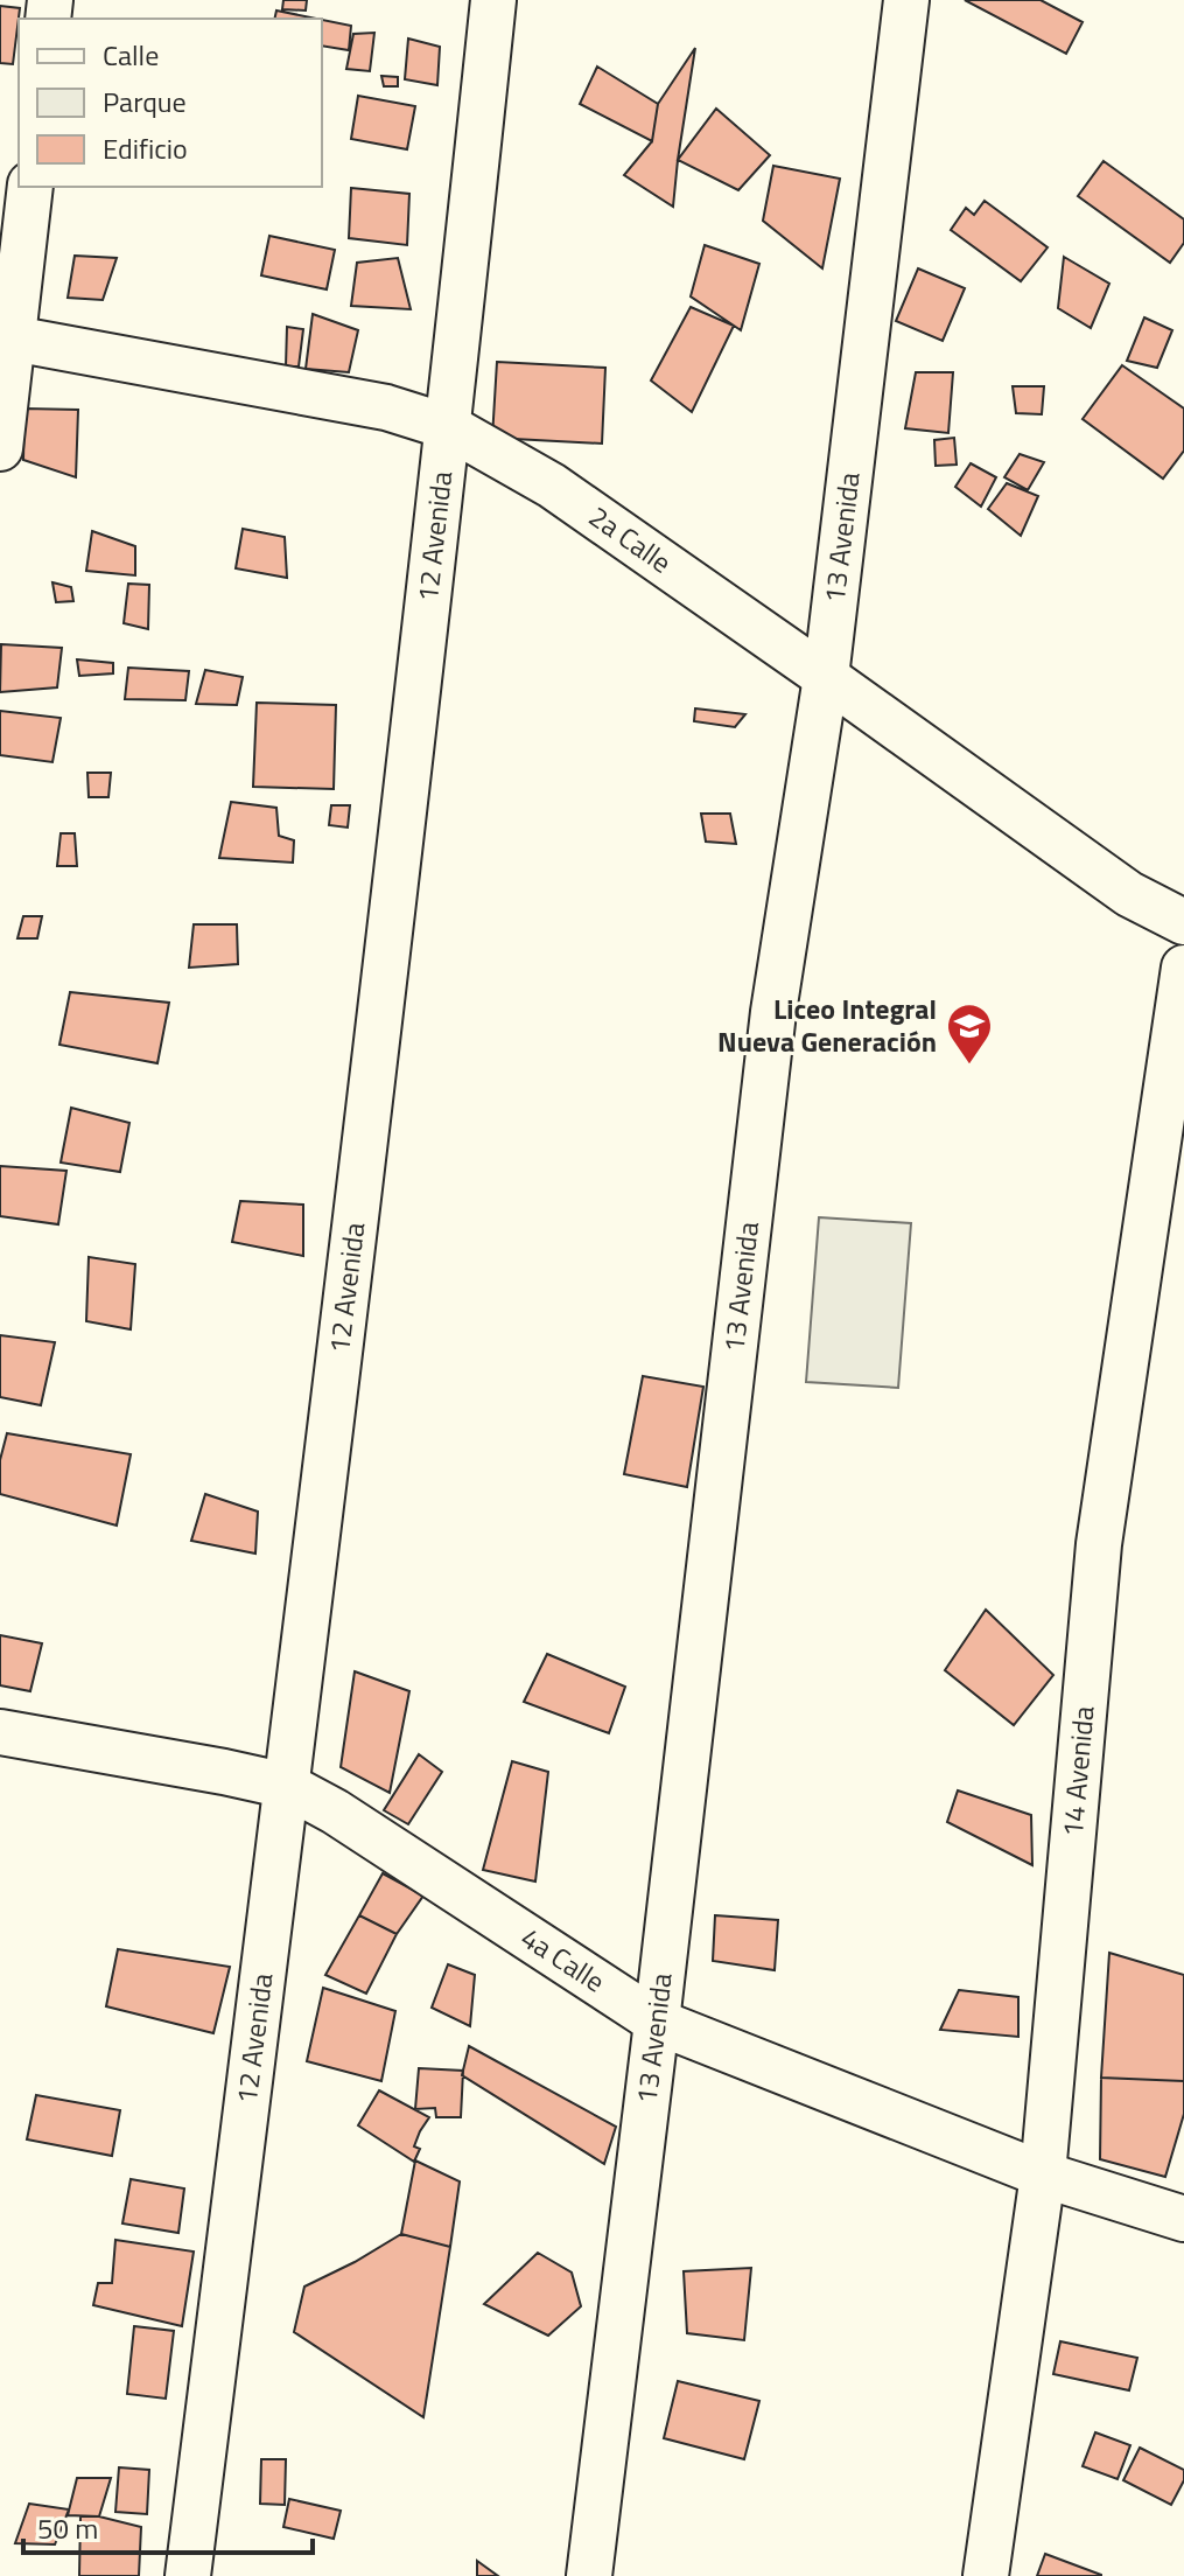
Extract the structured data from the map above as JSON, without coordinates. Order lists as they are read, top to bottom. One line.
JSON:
{"streets":{"street":["12 Avenida","13 Avenida","2a Calle","14 Avenida","4a Calle"]},"crossings":[["12 Avenida","2a Calle"],["12 Avenida","4a Calle"],["13 Avenida","2a Calle"],["13 Avenida","4a Calle"],["14 Avenida","4a Calle"]],"places":{"school or university":["Liceo Integral Nueva Generación"]},"legend":["Calle","Parque","Edificio"],"scale_bar":"50 m"}
